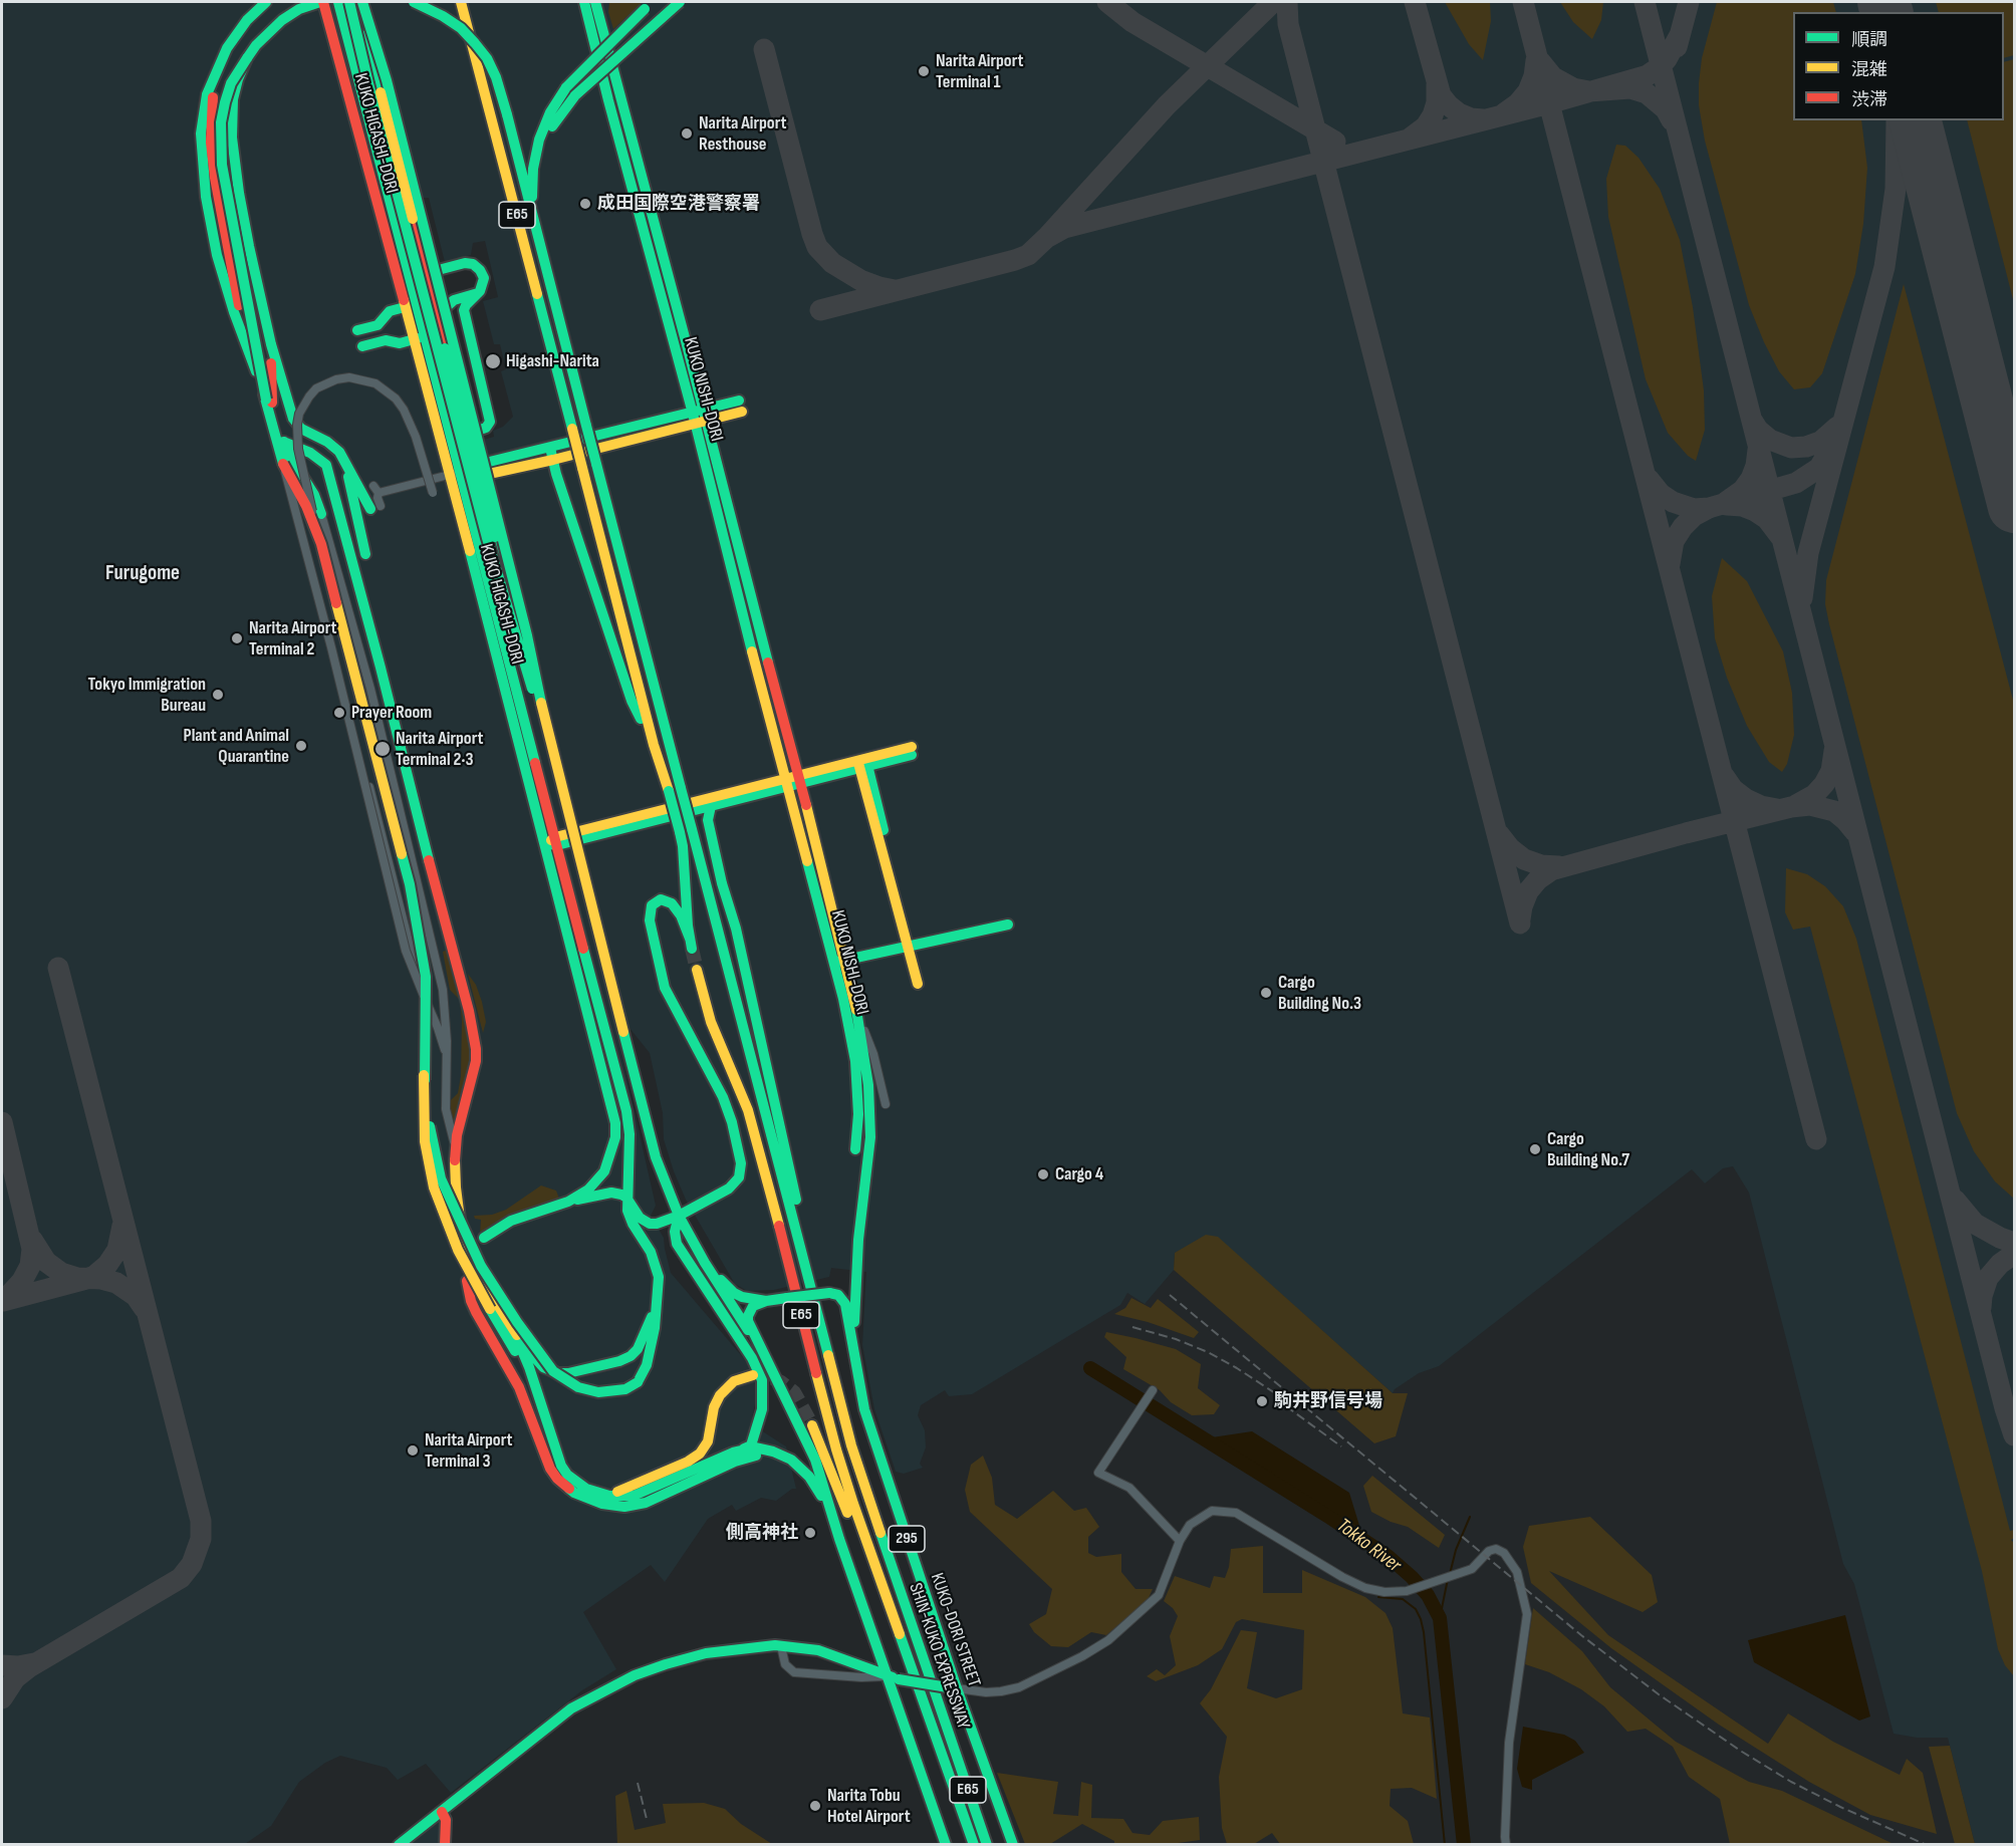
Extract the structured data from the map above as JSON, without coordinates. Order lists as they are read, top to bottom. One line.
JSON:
{"streets":{"main road":["KUKO HIGASHI-DORI","E65","KUKO NISHI-DORI","295","KUKO-DORI STREET","SHIN-KUKO EXPRESSWAY"]},"crossings":[["E65","295"],["E65","SHIN-KUKO EXPRESSWAY"],["KUKO NISHI-DORI","295"],["295","KUKO-DORI STREET"]],"districts":["Furugome"],"water":["Tokko River"],"places":["Narita Airport Terminal 1","Narita Airport Resthouse","成田国際空港警察署","Higashi-Narita","Narita Airport Terminal 2","Tokyo Immigration Bureau","Prayer Room","Plant and Animal Quarantine","Narita Airport Terminal 2·3","Cargo Building No.3","Cargo Building No.7","Cargo 4","駒井野信号場","Narita Airport Terminal 3","側高神社","Narita Tobu Hotel Airport"],"legend":["順調","混雑","渋滞"]}
